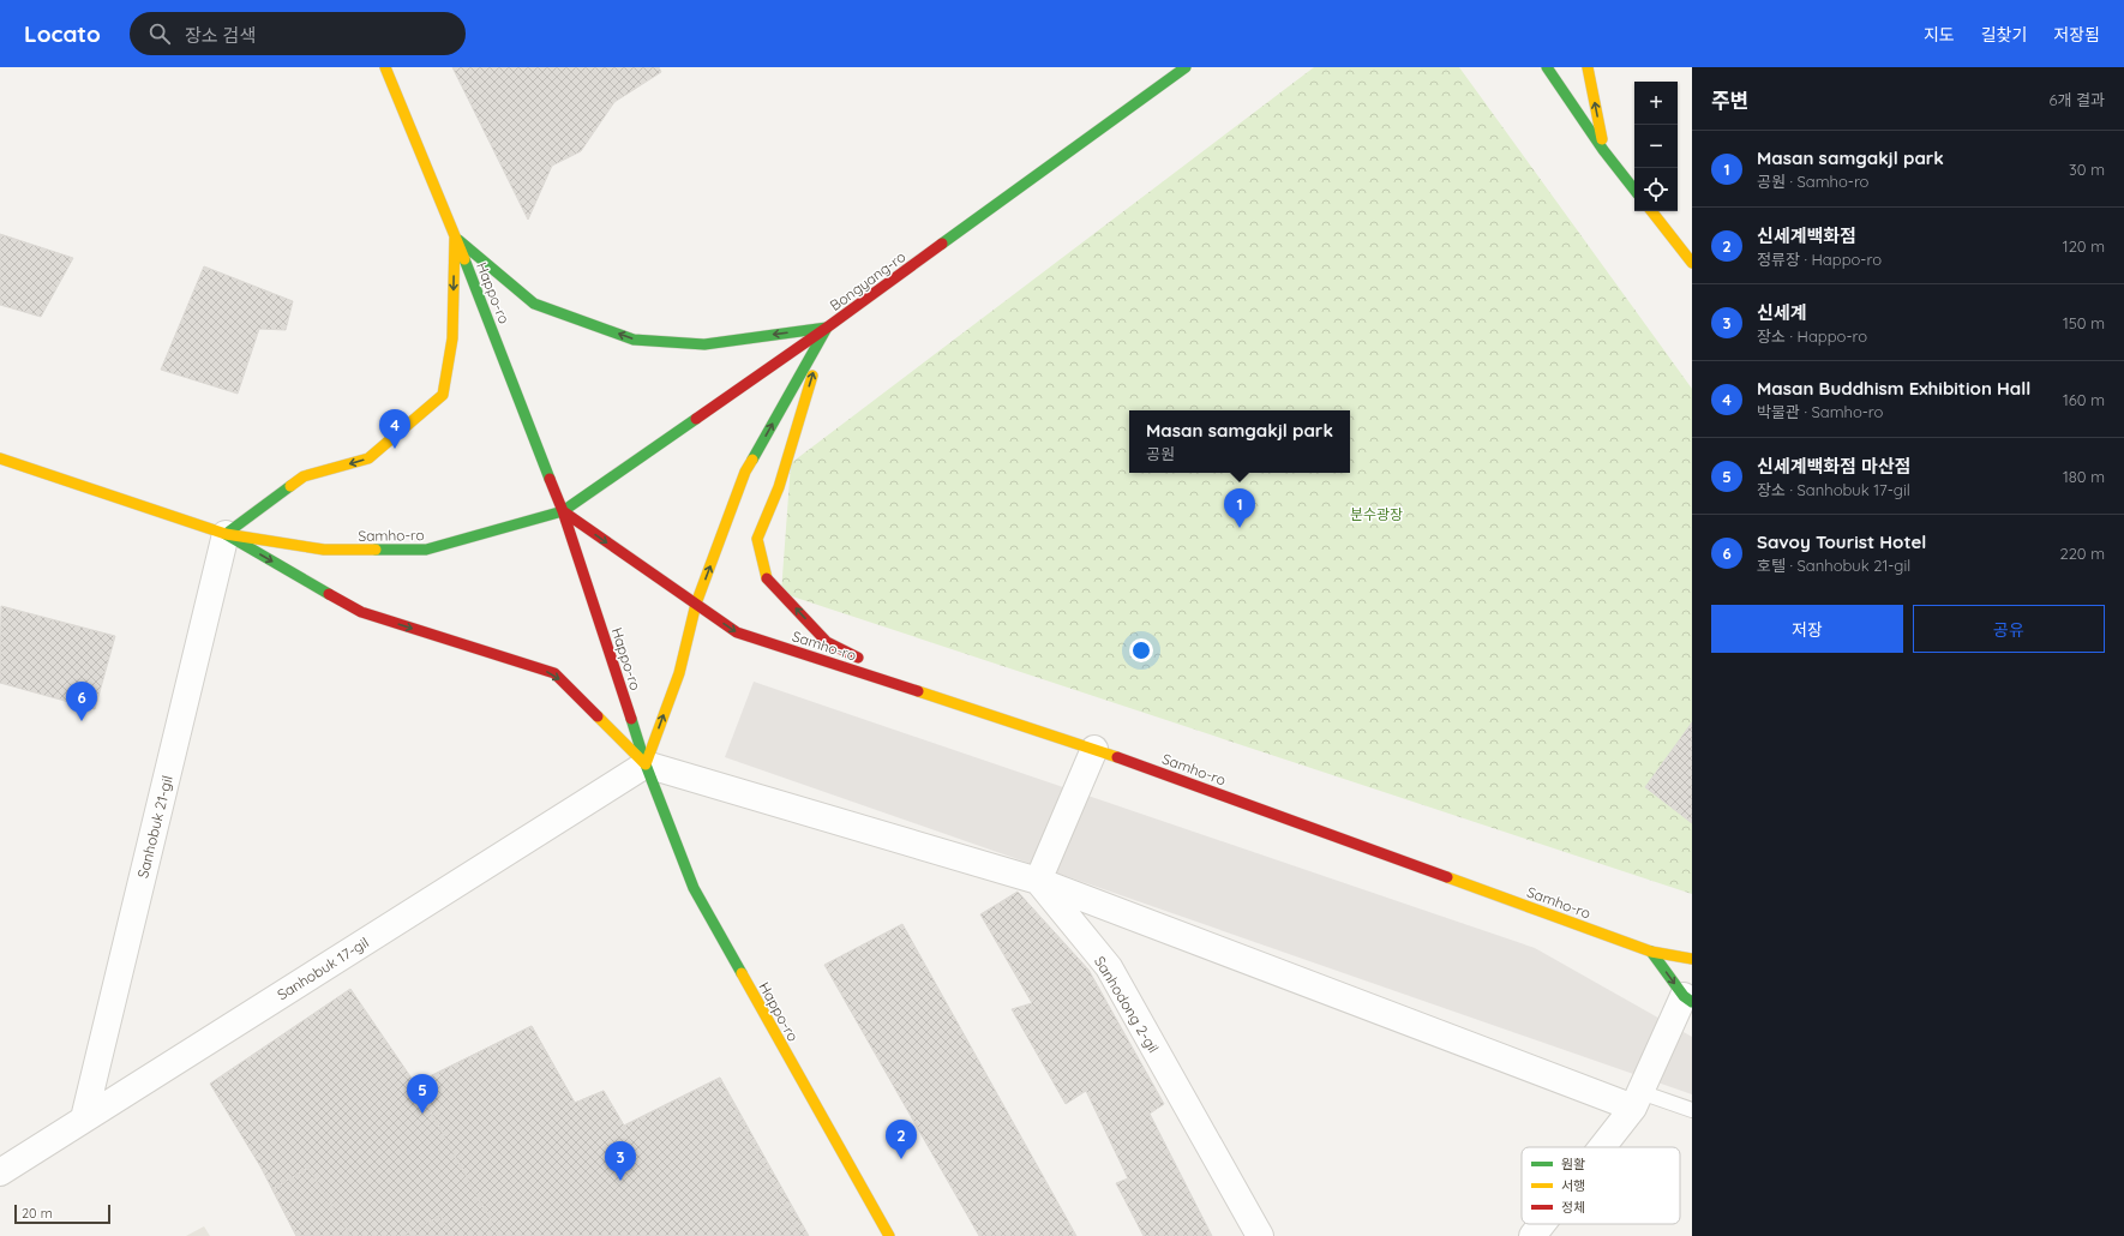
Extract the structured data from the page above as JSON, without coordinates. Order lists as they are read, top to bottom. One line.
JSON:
{"streets":{"main road":["Bongyang-ro","Happo-ro","Samho-ro"],"street":["Sanhobuk 21-gil","Sanhobuk 17-gil","Sanhodong 2-gil"]},"crossings":[["Bongyang-ro","Happo-ro"],["Bongyang-ro","Samho-ro"],["Happo-ro","Samho-ro"],["Happo-ro","Sanhobuk 17-gil"],["Samho-ro","Sanhobuk 21-gil"],["Sanhobuk 21-gil","Sanhobuk 17-gil"]],"parks":["분수광장"],"legend":["원활","서행","정체"],"scale_bar":"20 m","page":{"header":"Locato","search":"장소 검색","nav":["지도","길찾기","저장됨"],"heading":["주변","6개 결과"],"map_buttons":["+","−"],"list":[{"mark":"1","name":"Masan samgakjl park","note":"공원 · Samho-ro","value":"30 m"},{"mark":"2","name":"신세계백화점","note":"정류장 · Happo-ro","value":"120 m"},{"mark":"3","name":"신세계","note":"장소 · Happo-ro","value":"150 m"},{"mark":"4","name":"Masan Buddhism Exhibition Hall","note":"박물관 · Samho-ro","value":"160 m"},{"mark":"5","name":"신세계백화점 마산점","note":"장소 · Sanhobuk 17-gil","value":"180 m"},{"mark":"6","name":"Savoy Tourist Hotel","note":"호텔 · Sanhobuk 21-gil","value":"220 m"}],"pins":["4","1","6","5","2","3"],"popup":["Masan samgakjl park","공원"],"buttons":["저장","공유"],"scale":"20 m"}}
